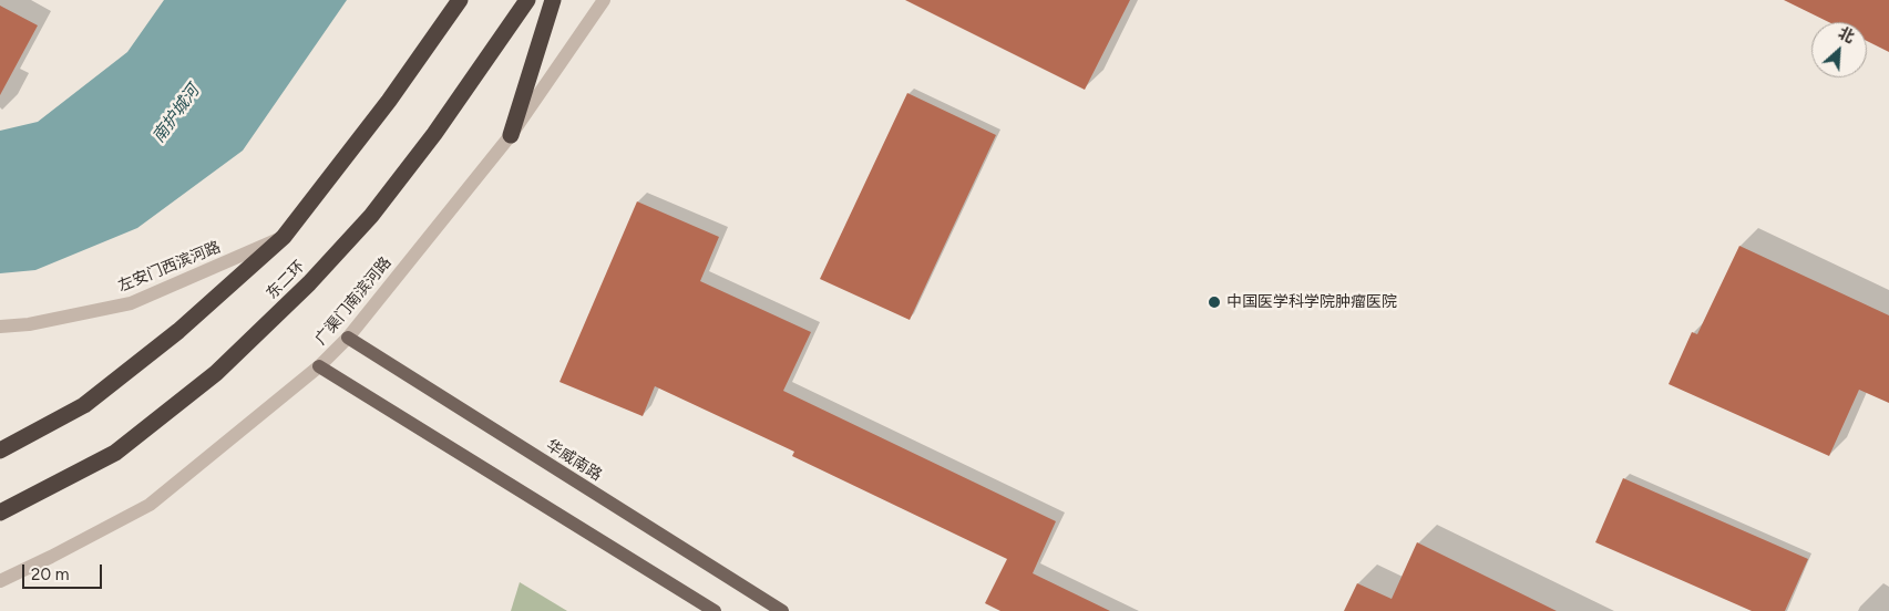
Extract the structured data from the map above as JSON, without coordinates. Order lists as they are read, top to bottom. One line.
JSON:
{"streets":{"highway":["东二环"],"main road":["华威南路"],"street":["左安门西滨河路","广渠门南滨河路"]},"crossings":[["广渠门南滨河路","华威南路"]],"water":["南护城河"],"places":["中国医学科学院肿瘤医院"],"scale_bar":"20 m","north":"top right"}
